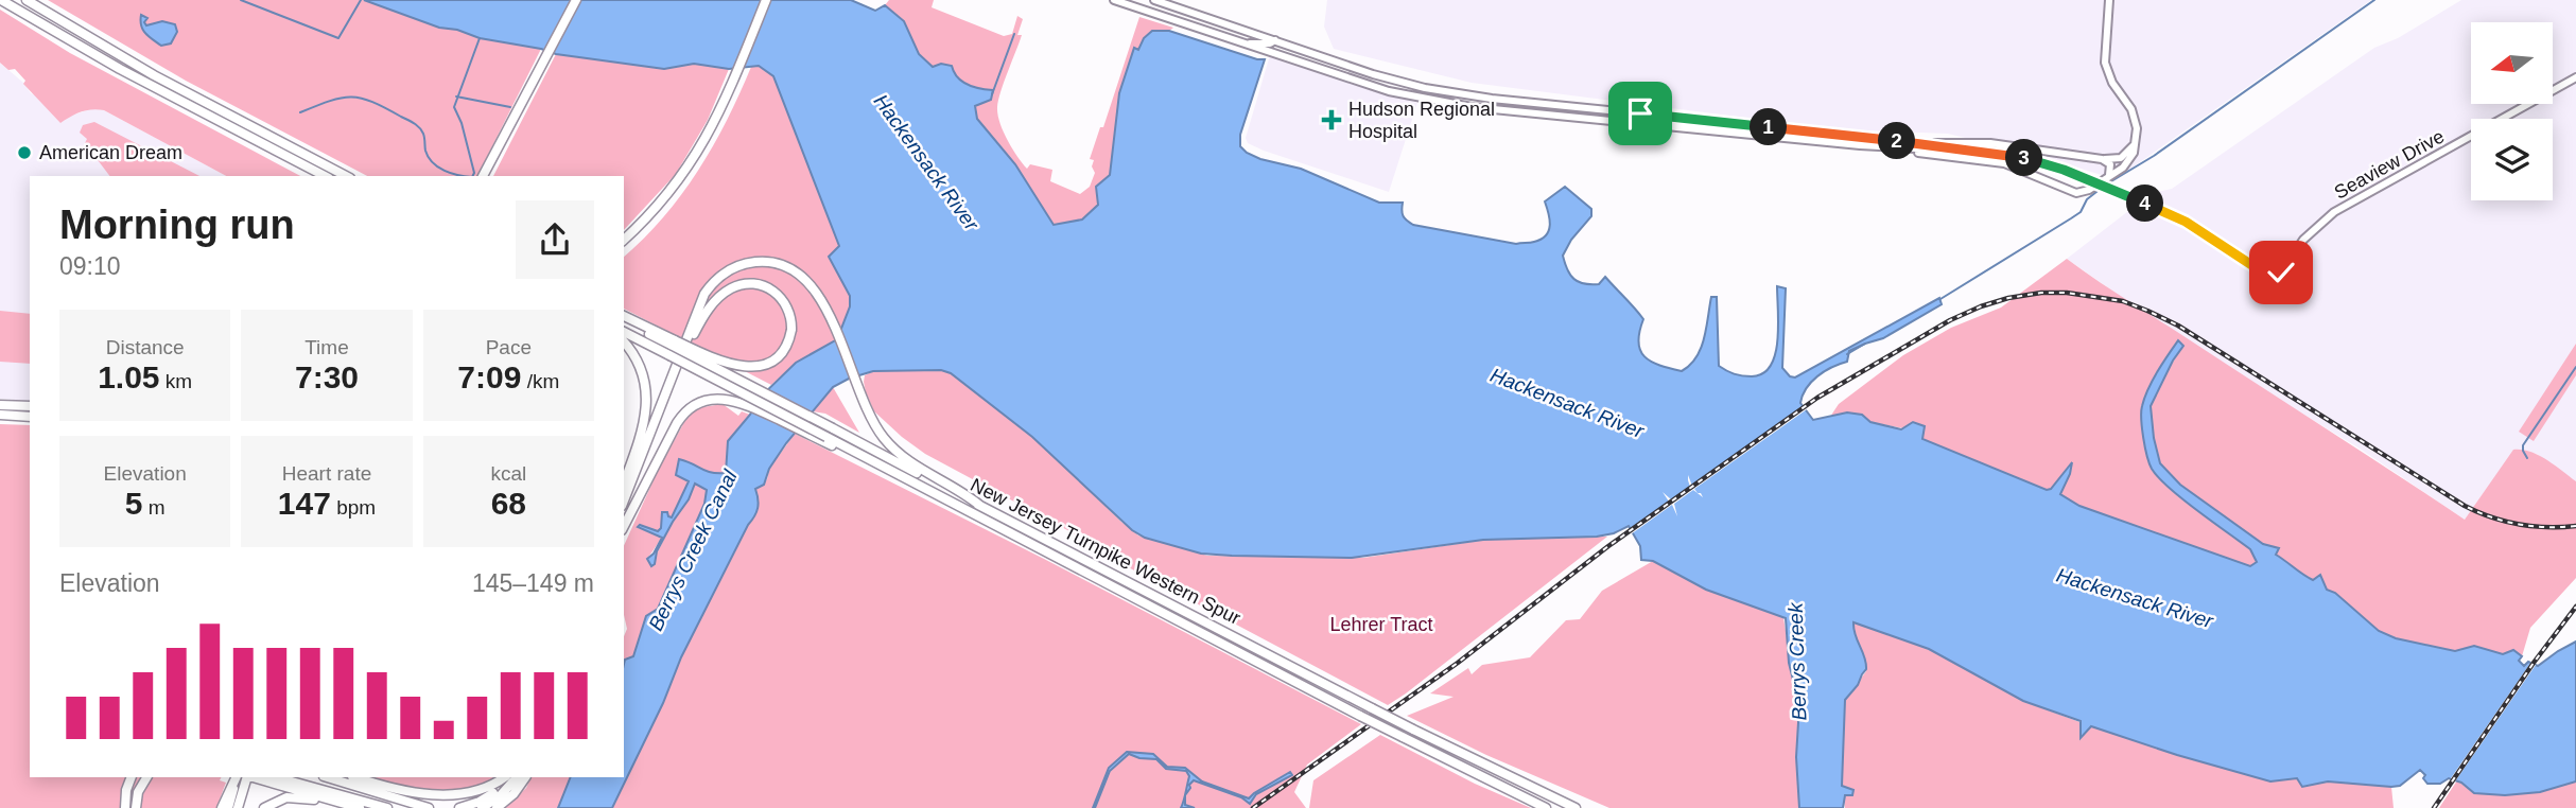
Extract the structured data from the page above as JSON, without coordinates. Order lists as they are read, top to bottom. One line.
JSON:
{"streets":{"highway":["New Jersey Turnpike Western Spur"],"main road":["Seaview Drive"]},"water":["Hackensack River","Berrys Creek Canal","Berrys Creek"],"parks":["Lehrer Tract"],"places":{"health":["Hudson Regional Hospital"],"other":["American Dream"]},"north":"left","page":{"pins":["1","2","3","4"],"heading":["Morning run","09:10"],"stats":[["Distance","1.05 km"],["Time","7:30"],["Pace","7:09 /km"],["Elevation","5 m"],["Heart rate","147 bpm"],["kcal","68"]],"chart":["Elevation","145–149 m"]}}
